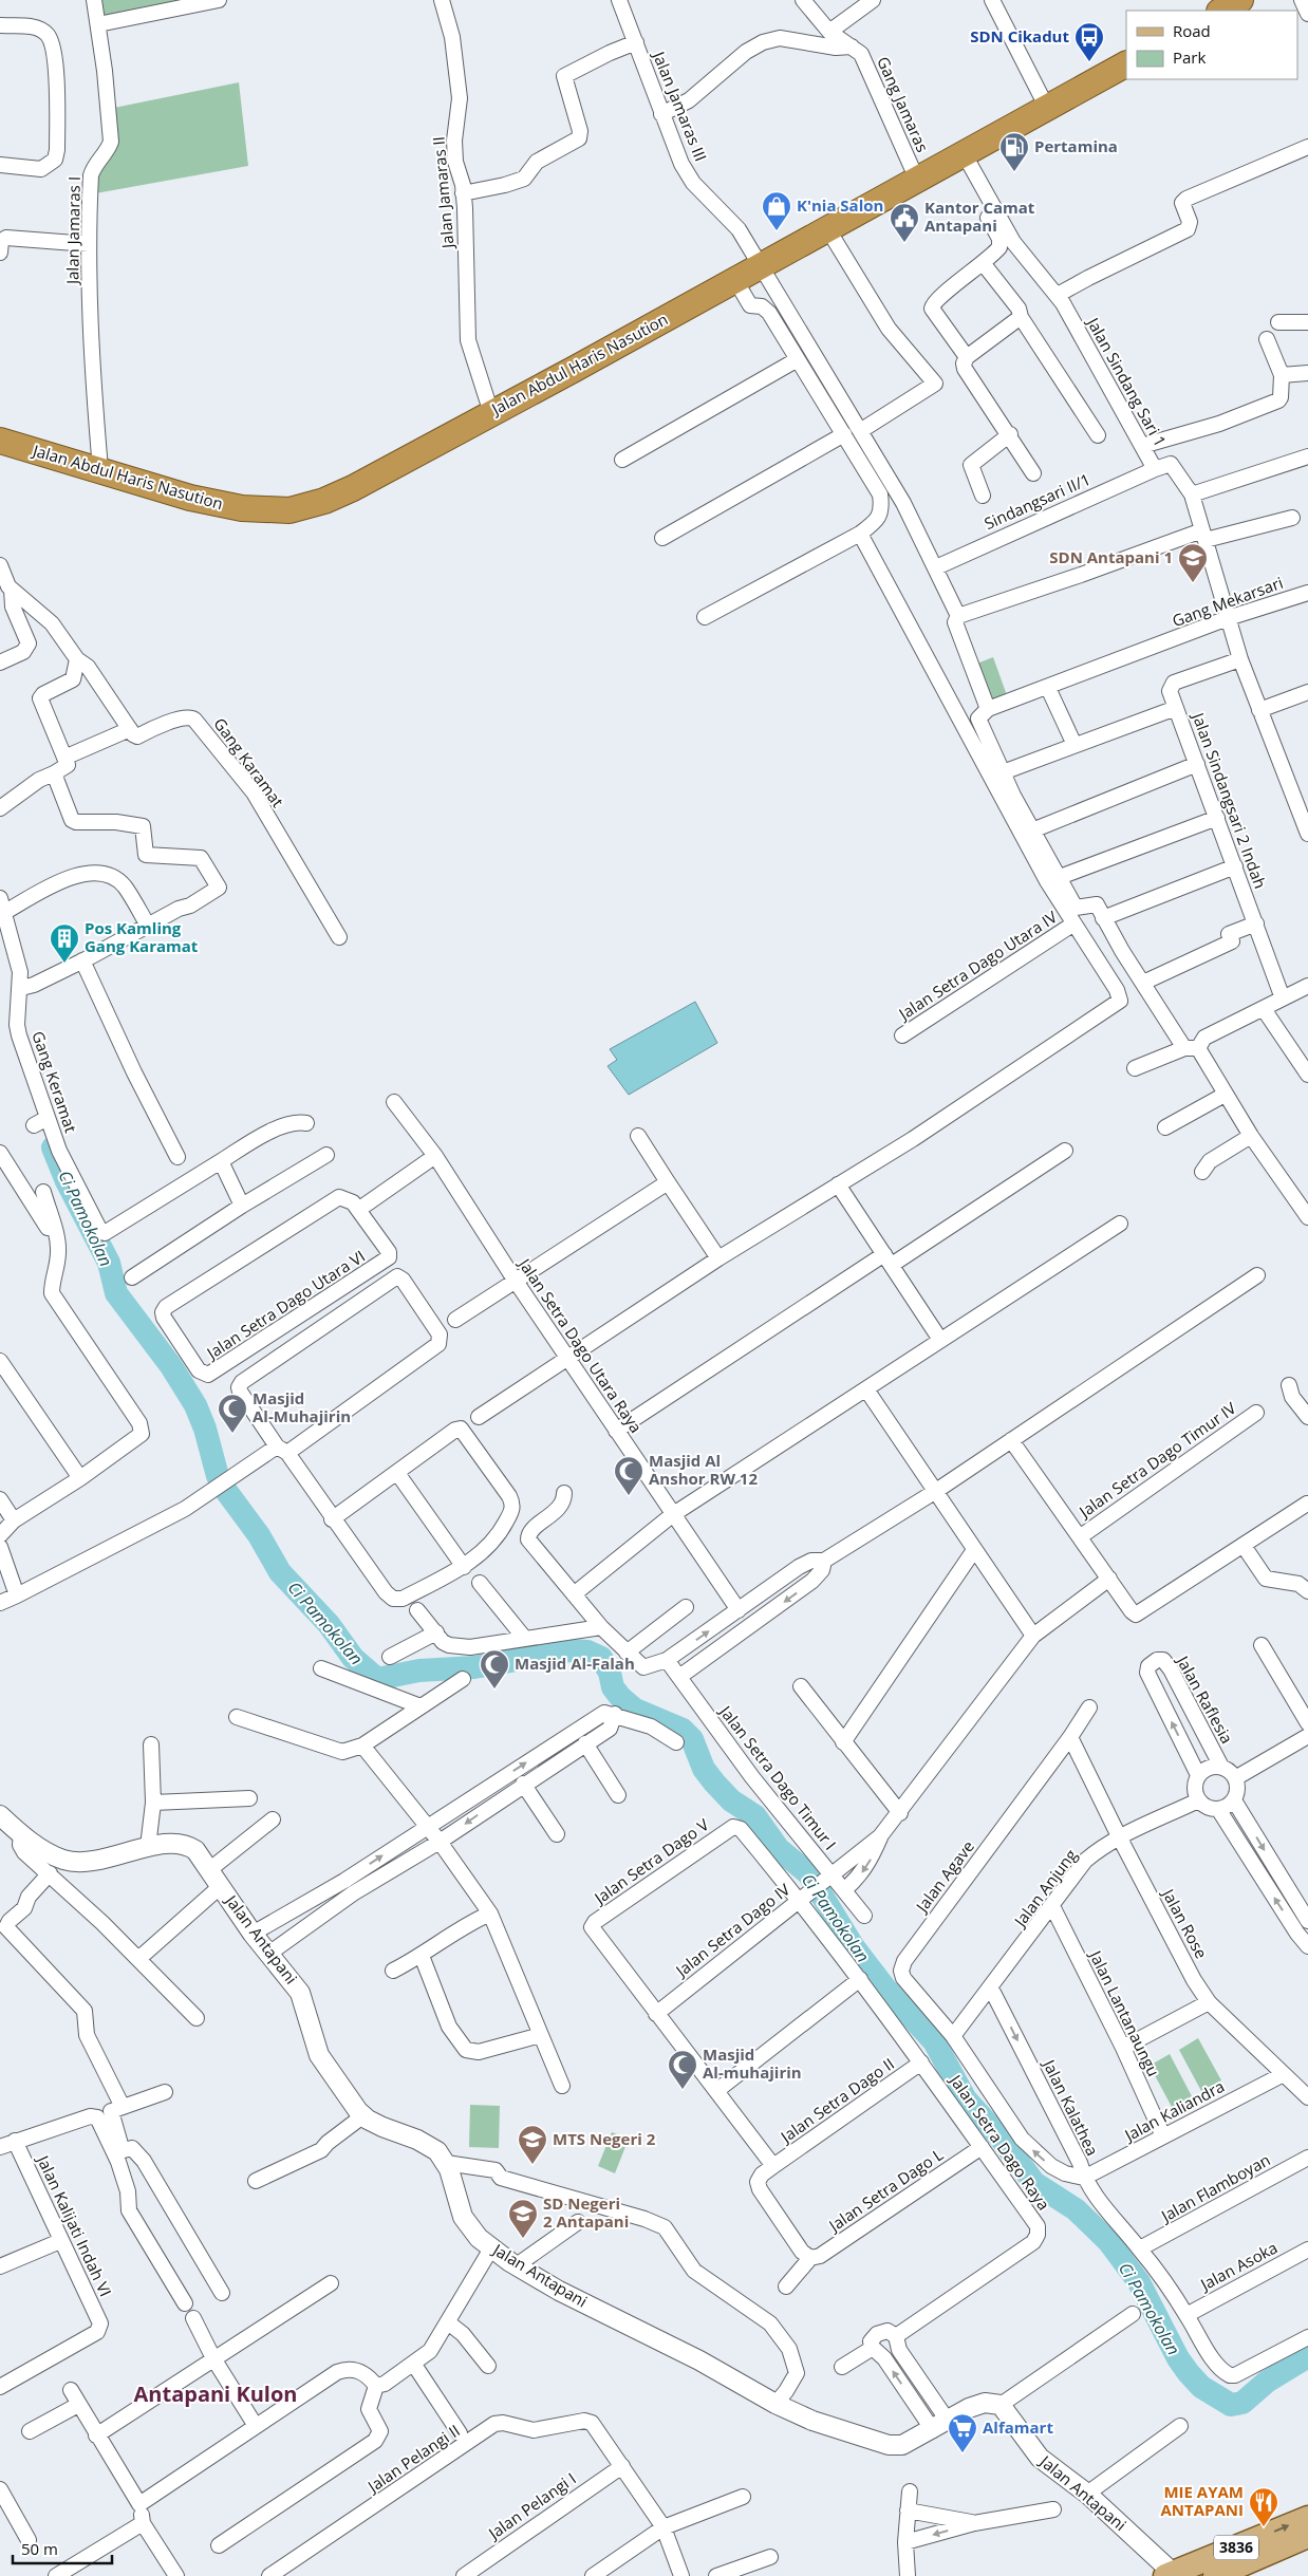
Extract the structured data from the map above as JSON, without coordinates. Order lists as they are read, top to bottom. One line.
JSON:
{"streets":{"highway":["Jalan Abdul Haris Nasution"],"main road":["3836"],"street":["Gang Jamaras","Jalan Jamaras III","Jalan Jamaras II","Jalan Jamaras I","Jalan Sindang Sari 1","Sindangsari II/1","Gang Mekarsari","Gang Karamat","Jalan Sindangsari 2 Indah","Jalan Setra Dago Utara IV","Gang Keramat","Jalan Setra Dago Utara VI","Jalan Setra Dago Utara Raya","Jalan Setra Dago Timur IV","Jalan Raflesia","Jalan Setra Dago Timur I","Jalan Setra Dago V","Jalan Agave","Jalan Anjung","Jalan Rose","Jalan Setra Dago IV","Jalan Antapani","Jalan Lantanaungu","Jalan Setra Dago II","Jalan Kalathea","Jalan Kaliandra","Jalan Setra Dago Raya","Jalan Flamboyan","Jalan Setra Dago L","Jalan Kalijati Indah VI","Jalan Asoka","Jalan Pelangi II","Jalan Pelangi I"]},"crossings":[["Gang Jamaras","Jalan Abdul Haris Nasution"],["Jalan Jamaras III","Jalan Abdul Haris Nasution"],["Jalan Jamaras III","Sindangsari II/1"],["Jalan Jamaras III","Gang Mekarsari"],["Jalan Jamaras II","Jalan Abdul Haris Nasution"],["Jalan Jamaras I","Jalan Abdul Haris Nasution"],["Jalan Abdul Haris Nasution","Jalan Sindang Sari 1"],["Jalan Sindang Sari 1","Sindangsari II/1"],["Jalan Sindang Sari 1","Gang Mekarsari"],["Jalan Sindang Sari 1","Jalan Sindangsari 2 Indah"],["Jalan Raflesia","Jalan Anjung"],["Jalan Setra Dago Timur I","Jalan Setra Dago IV"],["Jalan Setra Dago V","Jalan Setra Dago IV"],["Jalan Setra Dago V","Jalan Setra Dago Raya"],["Jalan Agave","Jalan Anjung"],["Jalan Agave","Jalan Rose"],["Jalan Agave","Jalan Kalathea"],["Jalan Anjung","Jalan Rose"],["Jalan Anjung","Jalan Lantanaungu"],["Jalan Anjung","Jalan Kalathea"],["Jalan Rose","Jalan Kaliandra"],["Jalan Setra Dago IV","Jalan Setra Dago Raya"],["Jalan Antapani","3836"],["Jalan Lantanaungu","Jalan Kaliandra"],["Jalan Setra Dago II","Jalan Setra Dago Raya"],["Jalan Setra Dago II","Jalan Setra Dago L"],["Jalan Kalathea","Jalan Kaliandra"],["Jalan Setra Dago Raya","Jalan Setra Dago L"],["Jalan Pelangi II","Jalan Pelangi I"]],"districts":["Antapani Kulon"],"water":["Ci Pamokolan"],"places":{"bus stop":["SDN Cikadut"],"fuel station":["Pertamina"],"shop":["K'nia Salon"],"public building":["Kantor Camat Antapani"],"school or university":["SDN Antapani 1","MTS Negeri 2","SD Negeri 2 Antapani"],"building":["Pos Kamling Gang Karamat"],"mosque":["Masjid Al-Muhajirin","Masjid Al Anshor RW 12","Masjid Al-Falah","Masjid Al-muhajirin"],"supermarket":["Alfamart"],"restaurant":["MIE AYAM ANTAPANI"]},"legend":["Road","Park"],"scale_bar":"50 m"}
